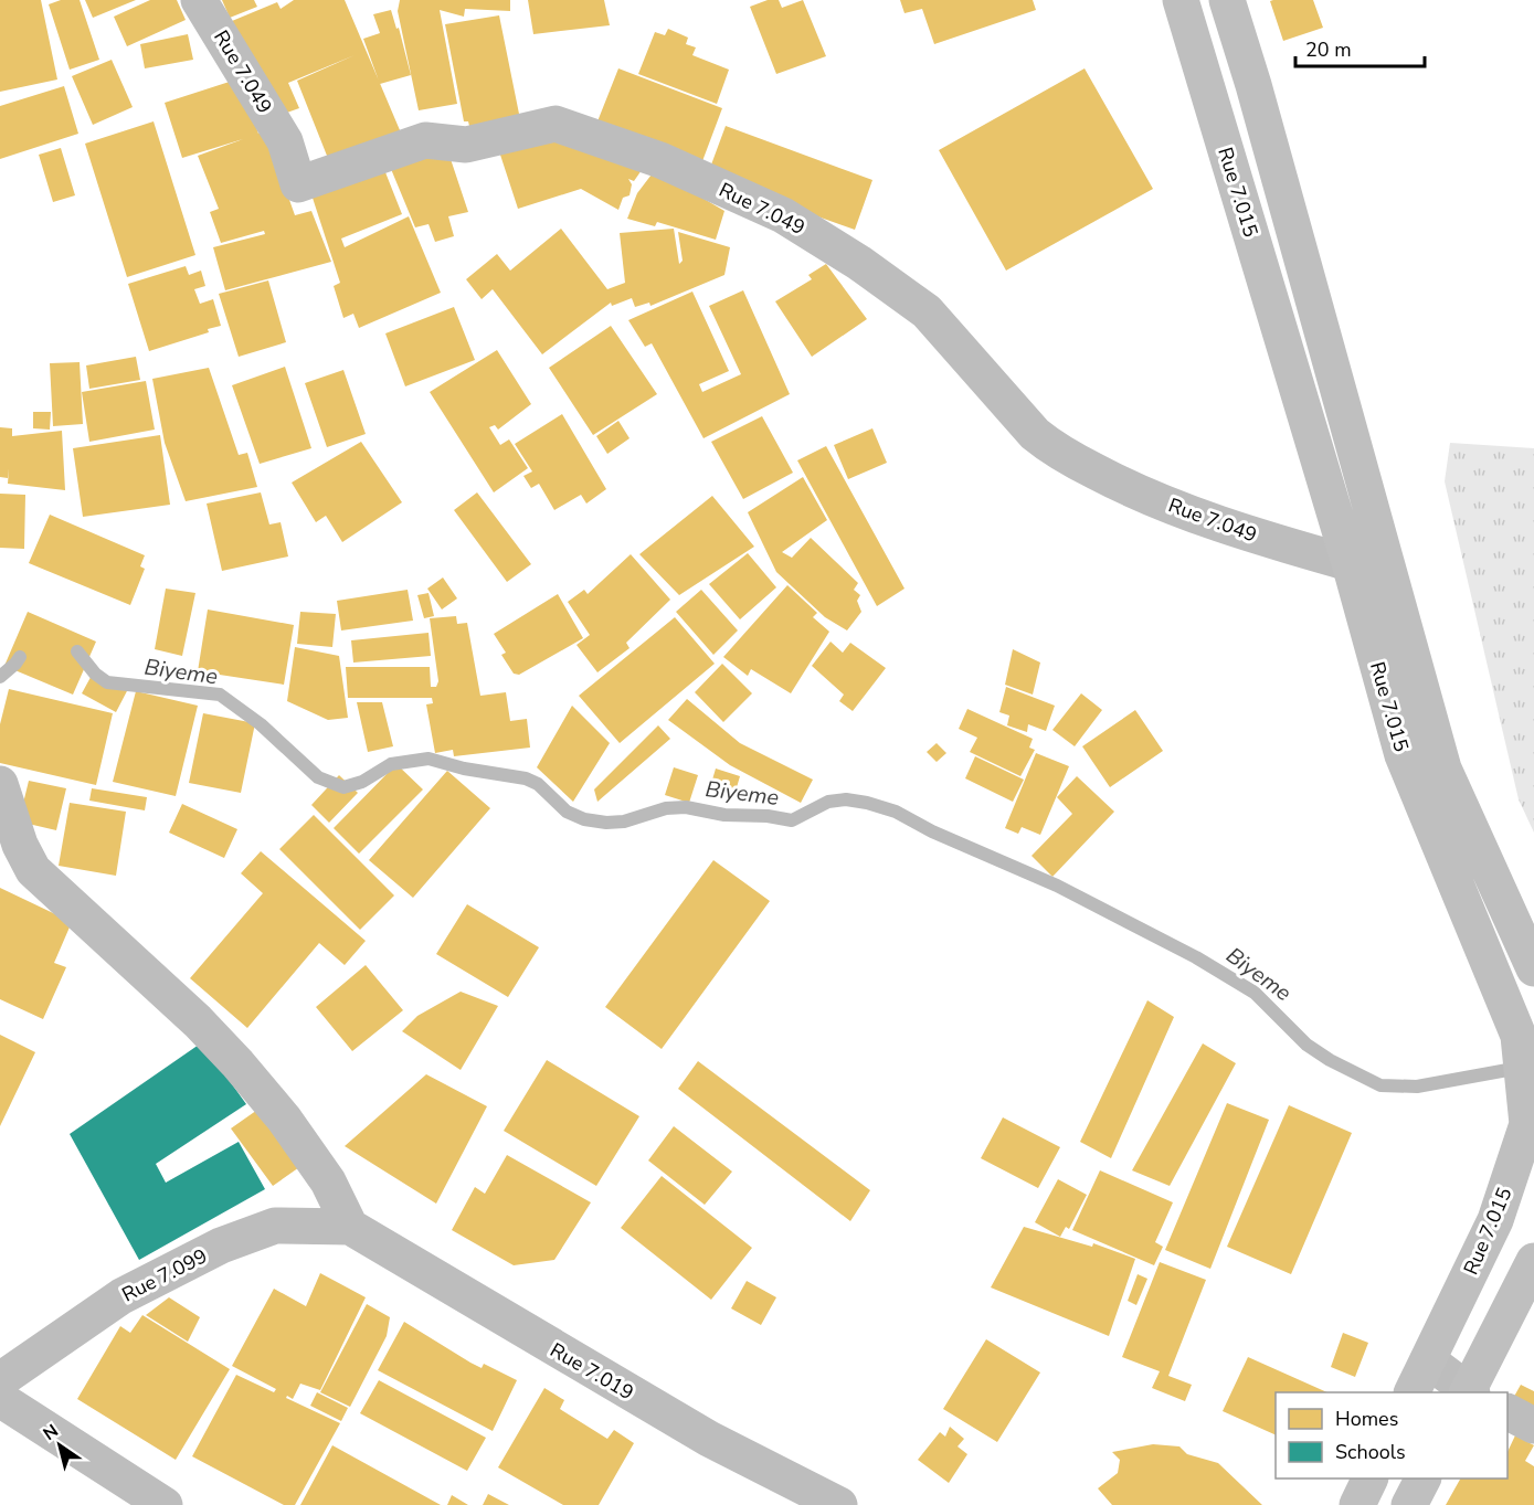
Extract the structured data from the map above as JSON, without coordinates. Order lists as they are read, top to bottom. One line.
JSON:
{"streets":{"main road":["Rue 7.015"],"street":["Rue 7.049","Rue 7.099","Rue 7.019"]},"crossings":[["Rue 7.049","Rue 7.015"],["Rue 7.099","Rue 7.019"]],"water":["Biyeme"],"legend":["Homes","Schools"],"scale_bar":"20 m","north":"top left"}
